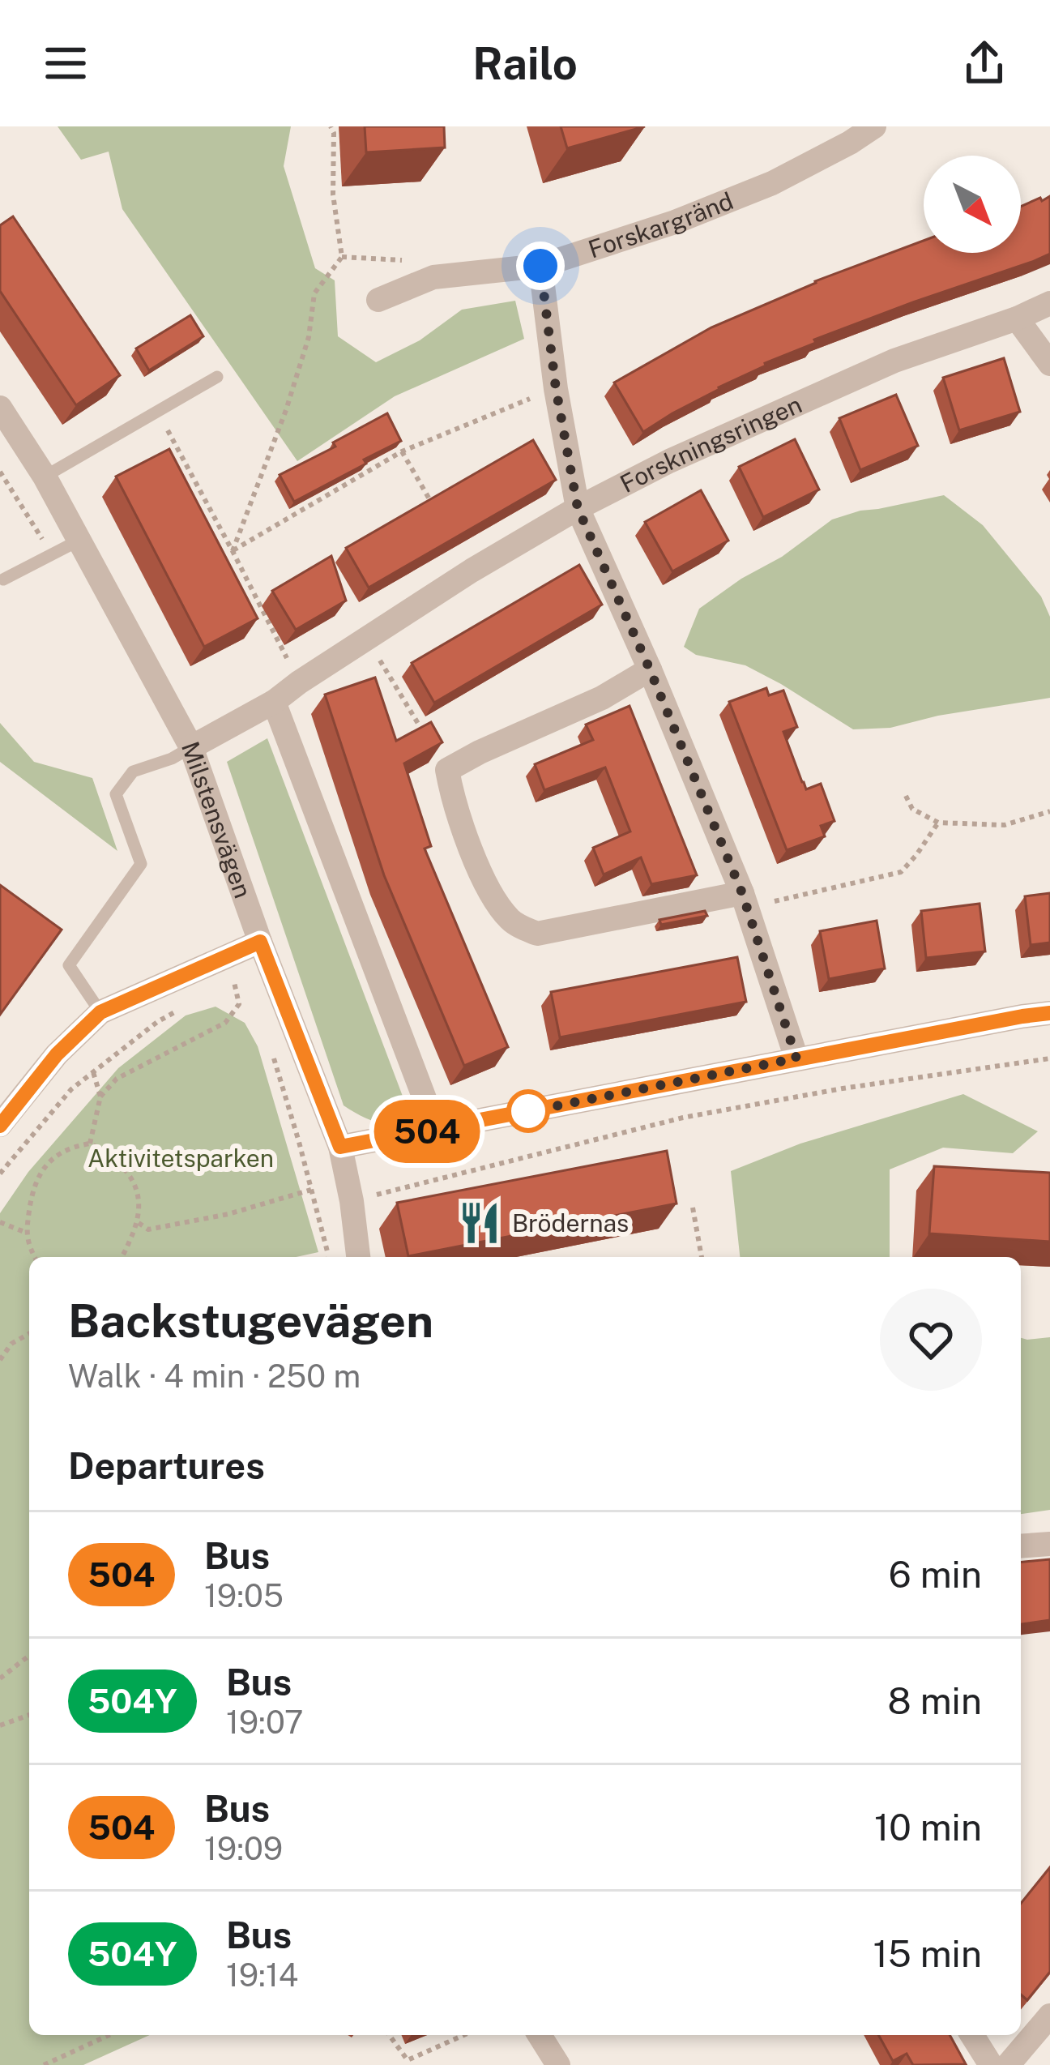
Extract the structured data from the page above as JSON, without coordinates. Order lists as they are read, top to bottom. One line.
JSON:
{"streets":{"street":["Forskargränd","Forskningsringen","Milstensvägen"]},"crossings":[["Forskningsringen","Milstensvägen"]],"parks":["Aktivitetsparken"],"places":{"restaurant":["Brödernas"]},"lines":["bus line 504"],"north":"bottom right","page":{"header":"Railo","on_map":"504","heading":[["Backstugevägen","Walk · 4 min · 250 m"],"Departures"],"list":[{"mark":"504","name":"Bus","note":"19:05","value":"6 min"},{"mark":"504Y","name":"Bus","note":"19:07","value":"8 min"},{"mark":"504","name":"Bus","note":"19:09","value":"10 min"},{"mark":"504Y","name":"Bus","note":"19:14","value":"15 min"}]}}
